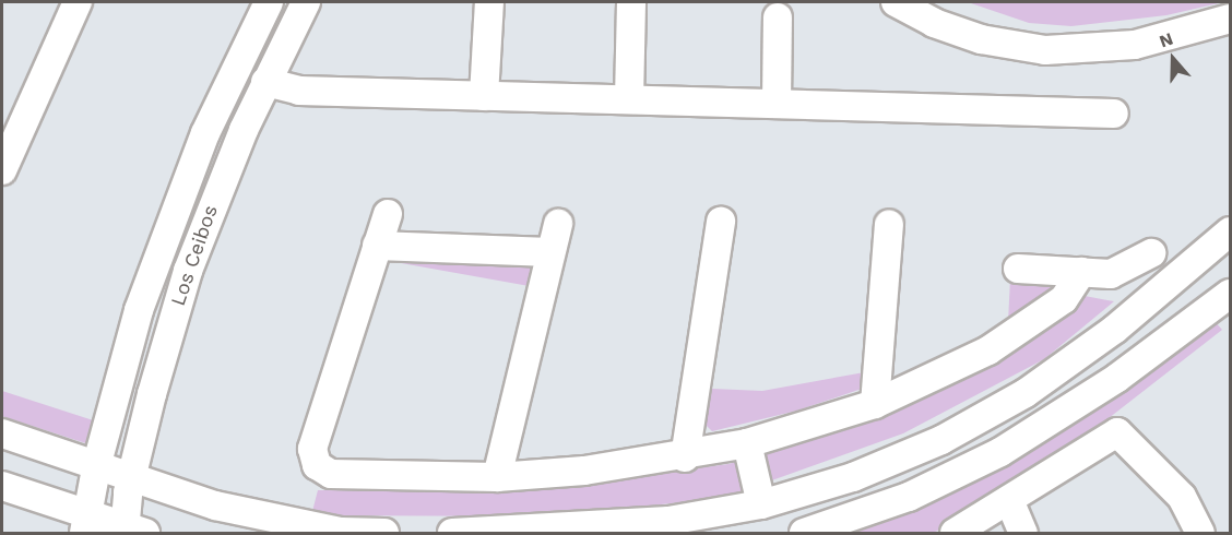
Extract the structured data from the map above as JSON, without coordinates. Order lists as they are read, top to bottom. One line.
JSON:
{"streets":{"street":["Los Ceibos"]},"north":"top"}
